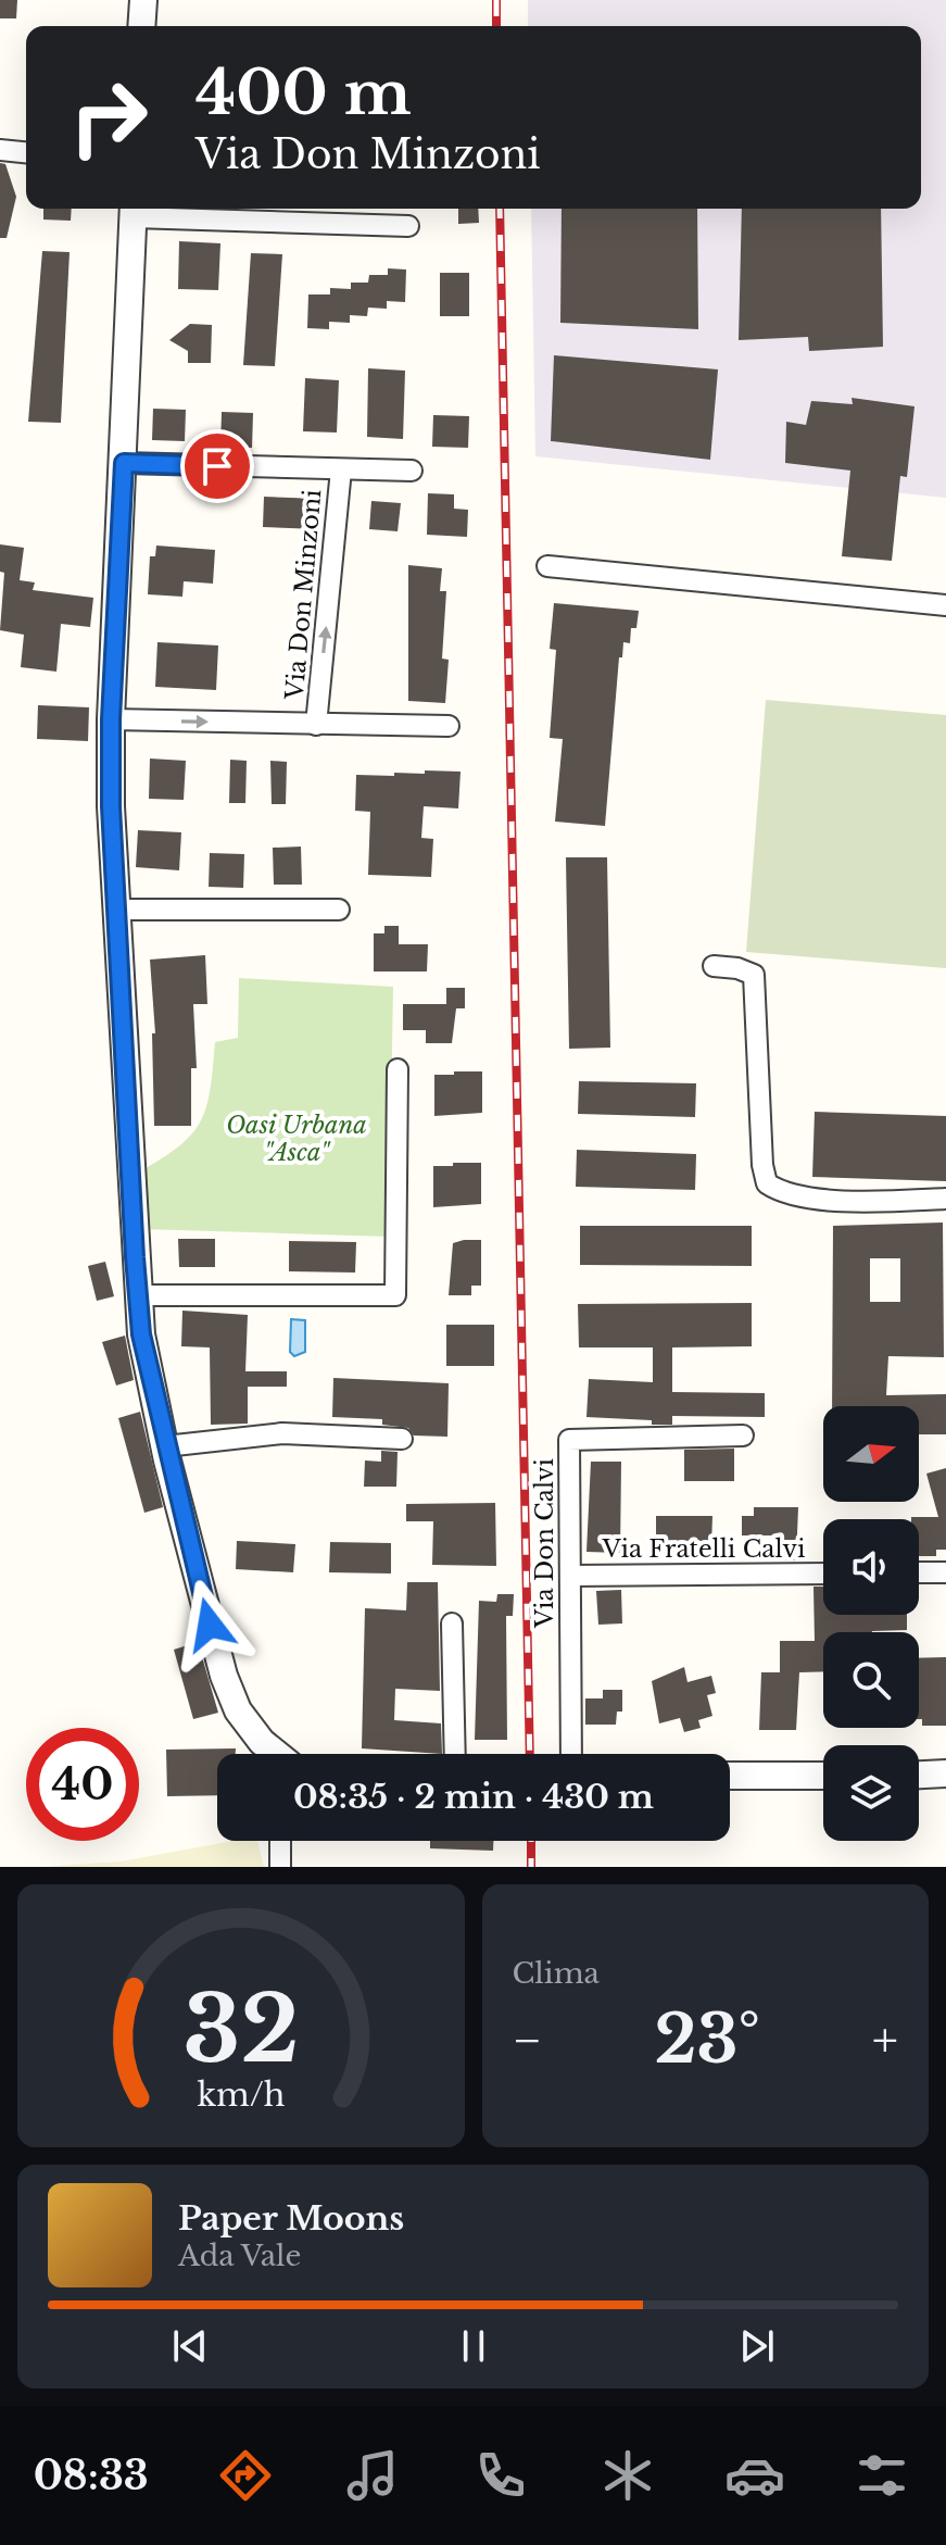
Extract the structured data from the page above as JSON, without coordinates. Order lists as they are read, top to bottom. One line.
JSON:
{"streets":{"street":["Via Don Minzoni","Via Don Calvi","Via Fratelli Calvi"]},"crossings":[["Via Don Calvi","Via Fratelli Calvi"]],"parks":["Oasi Urbana \"Asca\""],"north":"right","page":{"turn":["400 m","Via Don Minzoni"],"limit":"40","trip":"08:35 · 2 min · 430 m","tile":"Clima","heat":["−","23°","+"],"song":["Paper Moons","Ada Vale"],"tabs":"08:33","gauge":["32","km/h"]}}
